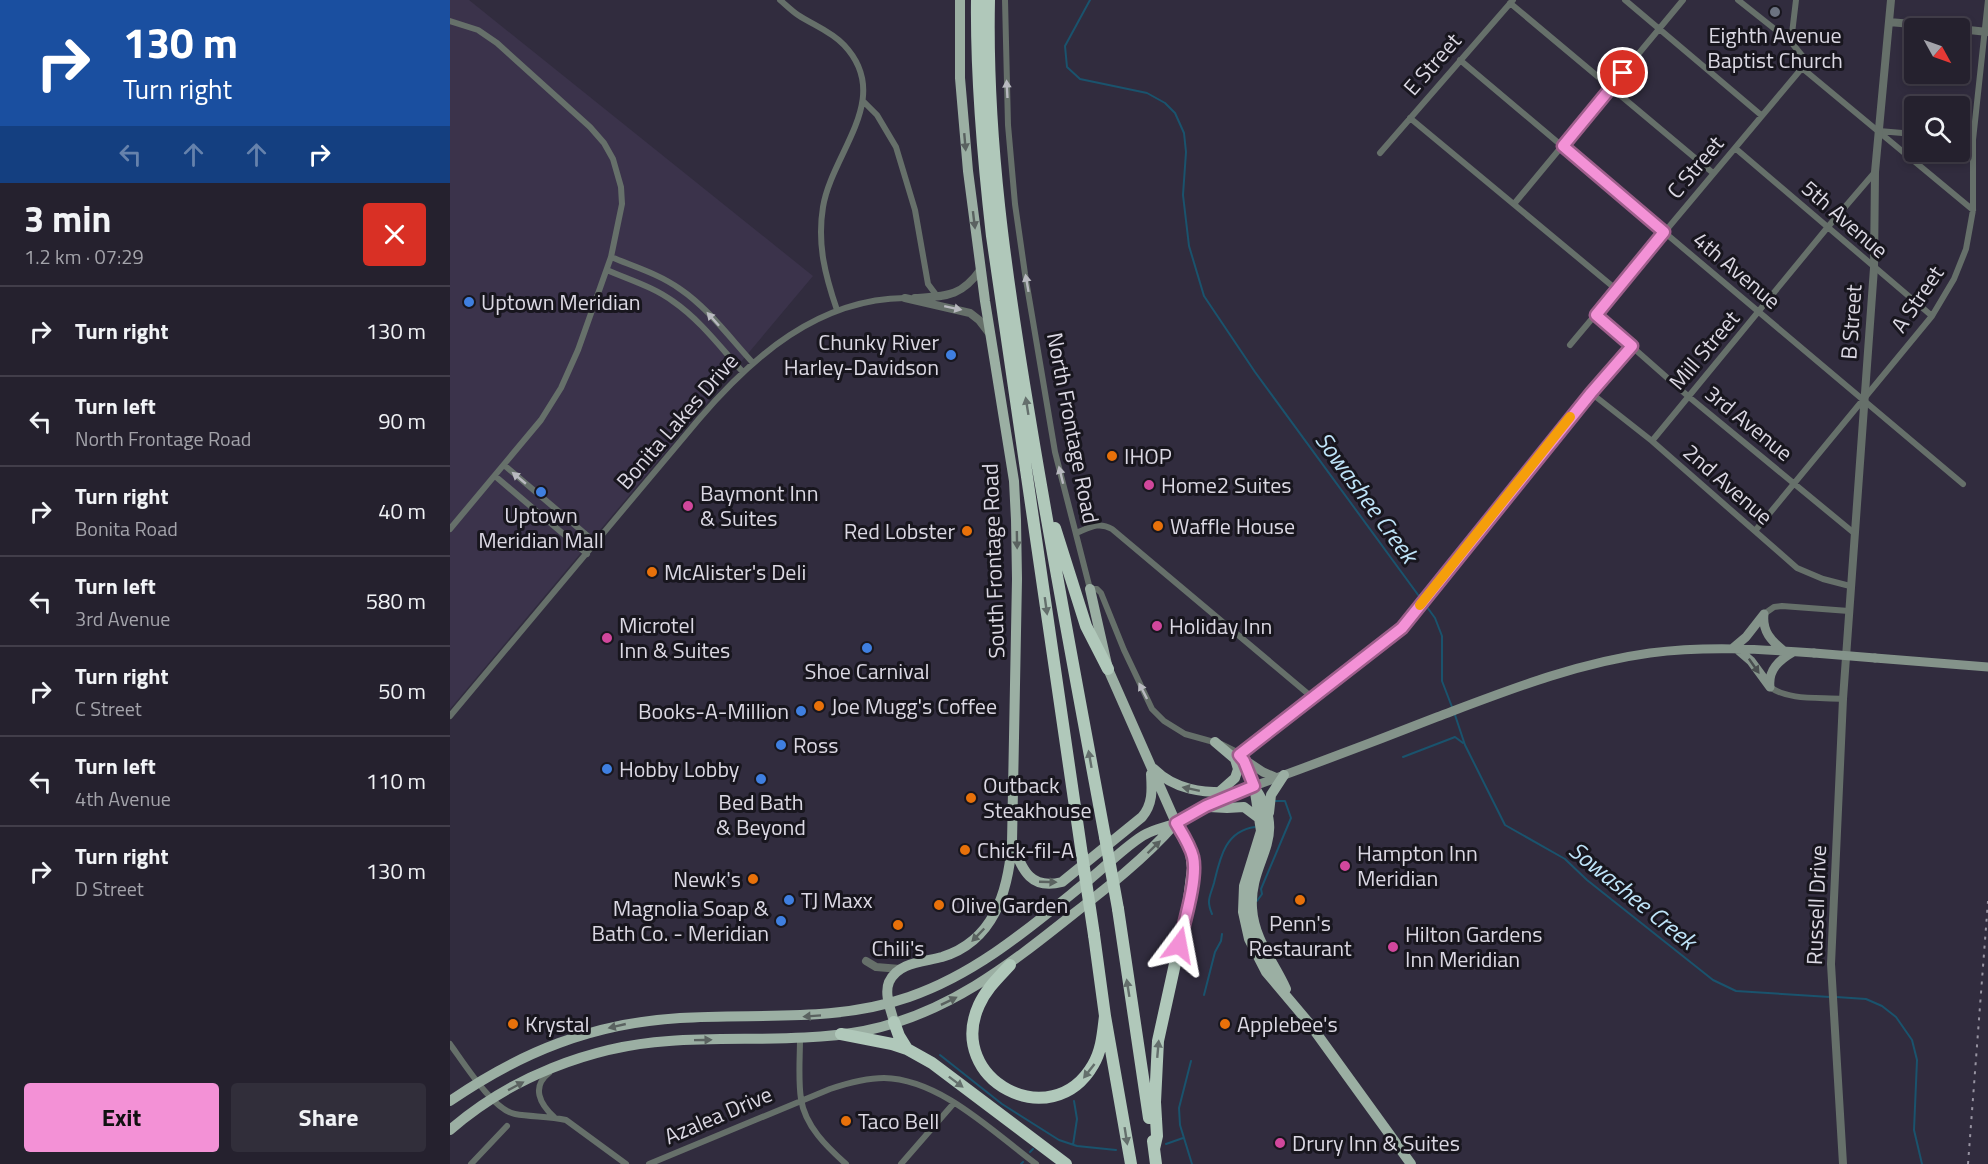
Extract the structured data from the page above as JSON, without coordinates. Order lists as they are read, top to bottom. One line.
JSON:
{"streets":{"main road":["South Frontage Road"],"street":["E Street","C Street","5th Avenue","4th Avenue","A Street","B Street","Mill Street","Bonita Lakes Drive","3rd Avenue","North Frontage Road","2nd Avenue","Russell Drive","Azalea Drive"]},"crossings":[["E Street","4th Avenue"],["C Street","5th Avenue"],["C Street","4th Avenue"],["C Street","3rd Avenue"],["5th Avenue","A Street"],["5th Avenue","B Street"],["5th Avenue","Mill Street"],["4th Avenue","A Street"],["4th Avenue","B Street"],["4th Avenue","Mill Street"],["A Street","B Street"],["A Street","3rd Avenue"],["A Street","2nd Avenue"],["B Street","Mill Street"],["B Street","3rd Avenue"],["B Street","2nd Avenue"],["B Street","Russell Drive"],["Mill Street","3rd Avenue"],["Mill Street","2nd Avenue"]],"one_way":["North Frontage Road","South Frontage Road"],"water":["Sowashee Creek"],"places":["Eighth Avenue Baptist Church","Uptown Meridian","Chunky River Harley-Davidson","IHOP","Home2 Suites","Uptown Meridian Mall","Baymont Inn & Suites","Waffle House","Red Lobster","McAlister's Deli","Holiday Inn","Microtel Inn & Suites","Shoe Carnival","Joe Mugg's Coffee","Books-A-Million","Ross","Hobby Lobby","Bed Bath & Beyond","Outback Steakhouse","Chick-fil-A","Hampton Inn Meridian","Newk's","TJ Maxx","Penn's Restaurant","Olive Garden","Magnolia Soap & Bath Co. - Meridian","Chili's","Hilton Gardens Inn Meridian","Krystal","Applebee's","Taco Bell","Drury Inn & Suites"],"north":"bottom right","page":{"turn":["130 m","Turn right"],"heading":["3 min","1.2 km · 07:29"],"list":[{"name":"Turn right","value":"130 m"},{"name":"Turn left","note":"North Frontage Road","value":"90 m"},{"name":"Turn right","note":"Bonita Road","value":"40 m"},{"name":"Turn left","note":"3rd Avenue","value":"580 m"},{"name":"Turn right","note":"C Street","value":"50 m"},{"name":"Turn left","note":"4th Avenue","value":"110 m"},{"name":"Turn right","note":"D Street","value":"130 m"}],"buttons":["Exit","Share"]}}
